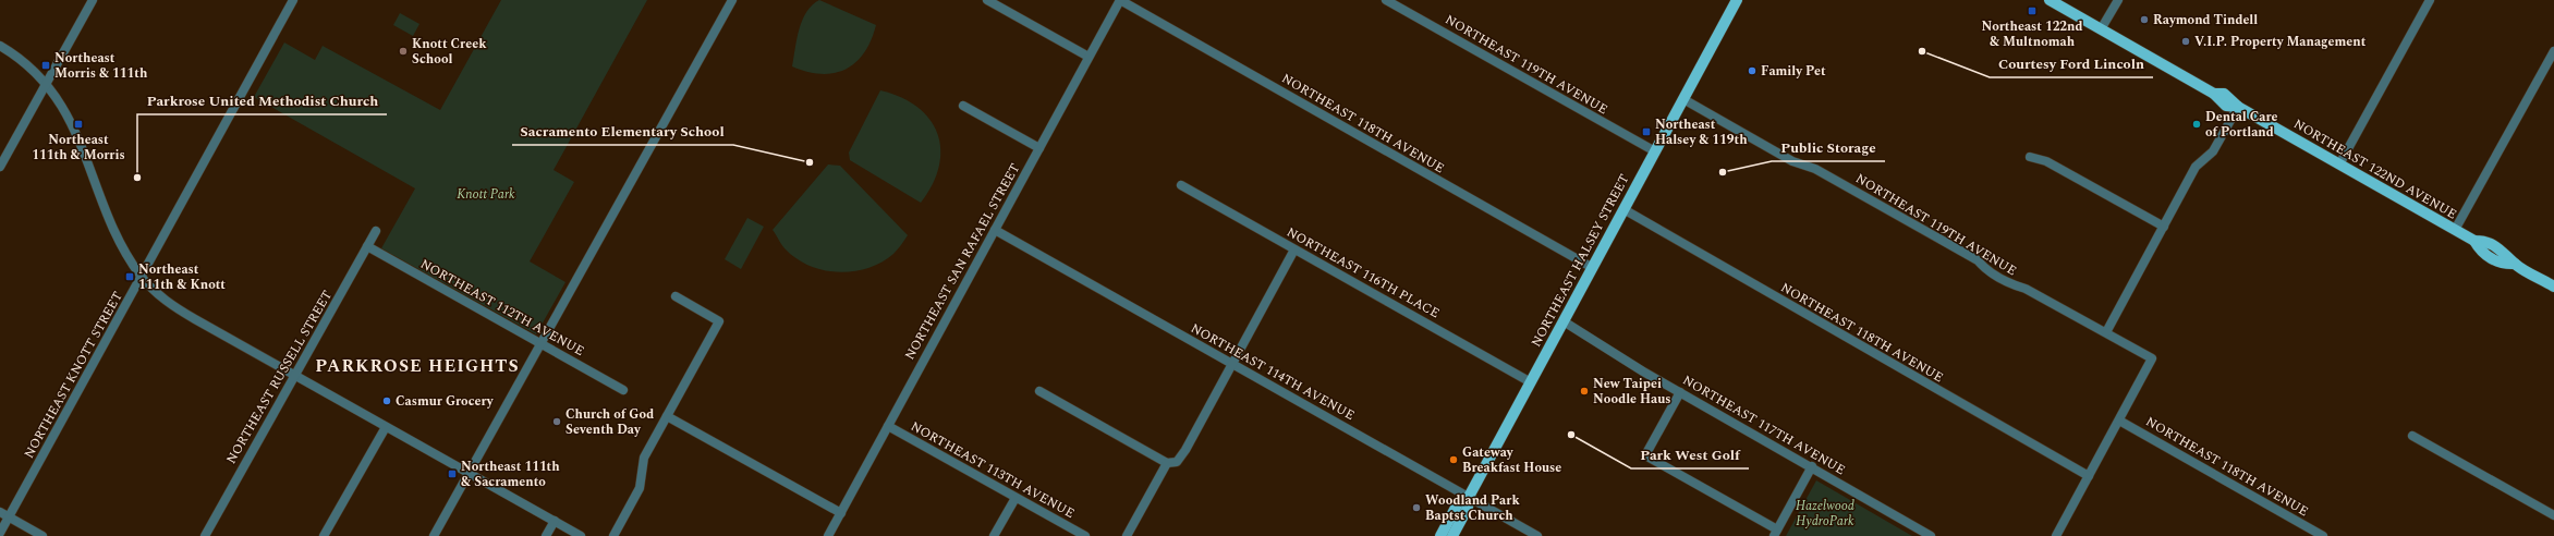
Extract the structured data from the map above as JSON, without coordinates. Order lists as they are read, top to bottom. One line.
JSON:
{"streets":{"main road":["NORTHEAST 122ND AVENUE","NORTHEAST HALSEY STREET"],"street":["NORTHEAST 119TH AVENUE","NORTHEAST 118TH AVENUE","NORTHEAST SAN RAFAEL STREET","NORTHEAST 116TH PLACE","NORTHEAST 112TH AVENUE","NORTHEAST 114TH AVENUE","NORTHEAST KNOTT STREET","NORTHEAST RUSSELL STREET","NORTHEAST 117TH AVENUE","NORTHEAST 113TH AVENUE"]},"crossings":[["NORTHEAST 119TH AVENUE","NORTHEAST 118TH AVENUE"],["NORTHEAST 119TH AVENUE","NORTHEAST HALSEY STREET"],["NORTHEAST 118TH AVENUE","NORTHEAST HALSEY STREET"],["NORTHEAST 118TH AVENUE","NORTHEAST SAN RAFAEL STREET"],["NORTHEAST HALSEY STREET","NORTHEAST 116TH PLACE"],["NORTHEAST HALSEY STREET","NORTHEAST 114TH AVENUE"],["NORTHEAST HALSEY STREET","NORTHEAST 117TH AVENUE"],["NORTHEAST SAN RAFAEL STREET","NORTHEAST 114TH AVENUE"],["NORTHEAST SAN RAFAEL STREET","NORTHEAST 113TH AVENUE"],["NORTHEAST 112TH AVENUE","NORTHEAST RUSSELL STREET"]],"districts":["PARKROSE HEIGHTS"],"parks":["Knott Park","Hazelwood HydroPark"],"places":{"transit":["Northeast 122nd & Multnomah","Northeast Morris & 111th","Northeast 111th & Morris","Northeast Halsey & 119th","Northeast 111th & Knott","Northeast 111th & Sacramento"],"other":["Raymond Tindell","V.I.P. Property Management","Knott Creek School","Courtesy Ford Lincoln","Family Pet","Dental Care of Portland","Sacramento Elementary School","Public Storage","Parkrose United Methodist Church","New Taipei Noodle Haus","Casmur Grocery","Church of God Seventh Day","Park West Golf","Gateway Breakfast House","Woodland Park Baptst Church"]}}
